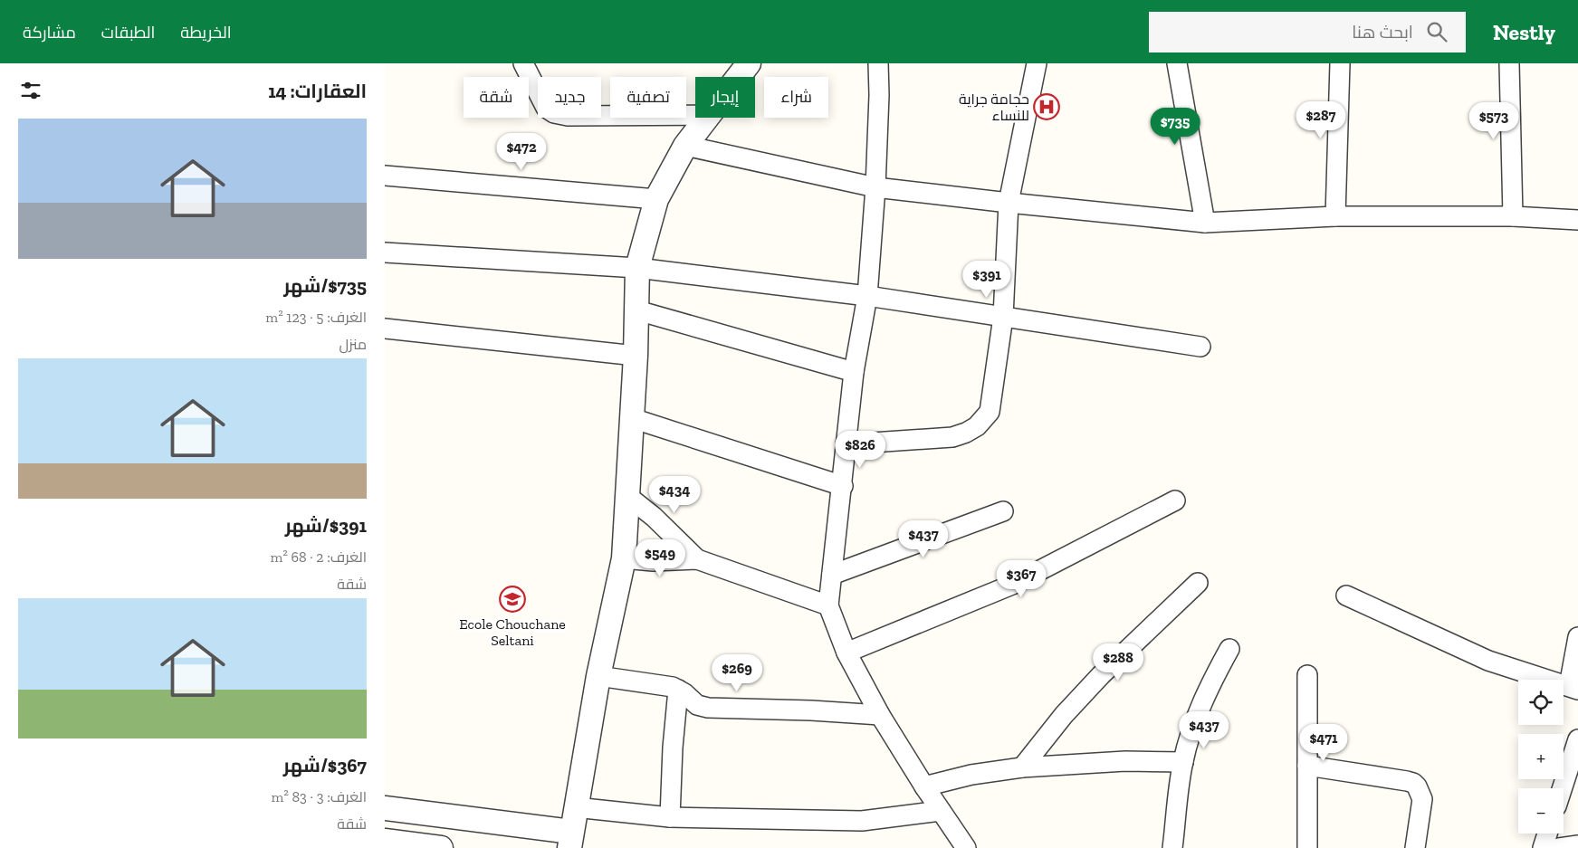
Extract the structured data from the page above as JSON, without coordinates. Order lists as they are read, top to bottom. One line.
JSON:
{"places":{"hospital":["حجامة جراية للنساء"],"school or university":["Ecole Chouchane Seltani"]},"page":{"header":"Nestly","search":"ابحث هنا","nav":["الخريطة","الطبقات","مشاركة"],"heading":"العقارات: 14","chip":["شراء","إيجار","تصفية","جديد","شقة"],"price":["$287","$573","$735","$472","$391","$826","$434","$437","$549","$367","$288","$269","$437","$471"],"list":[{"name":"$735/شهر","note":"الغرف: 5 · 123 m² · منزل"},{"name":"$391/شهر","note":"الغرف: 2 · 68 m² · شقة"},{"name":"$367/شهر","note":"الغرف: 3 · 83 m² · شقة"}],"map_buttons":["+","−"]}}
